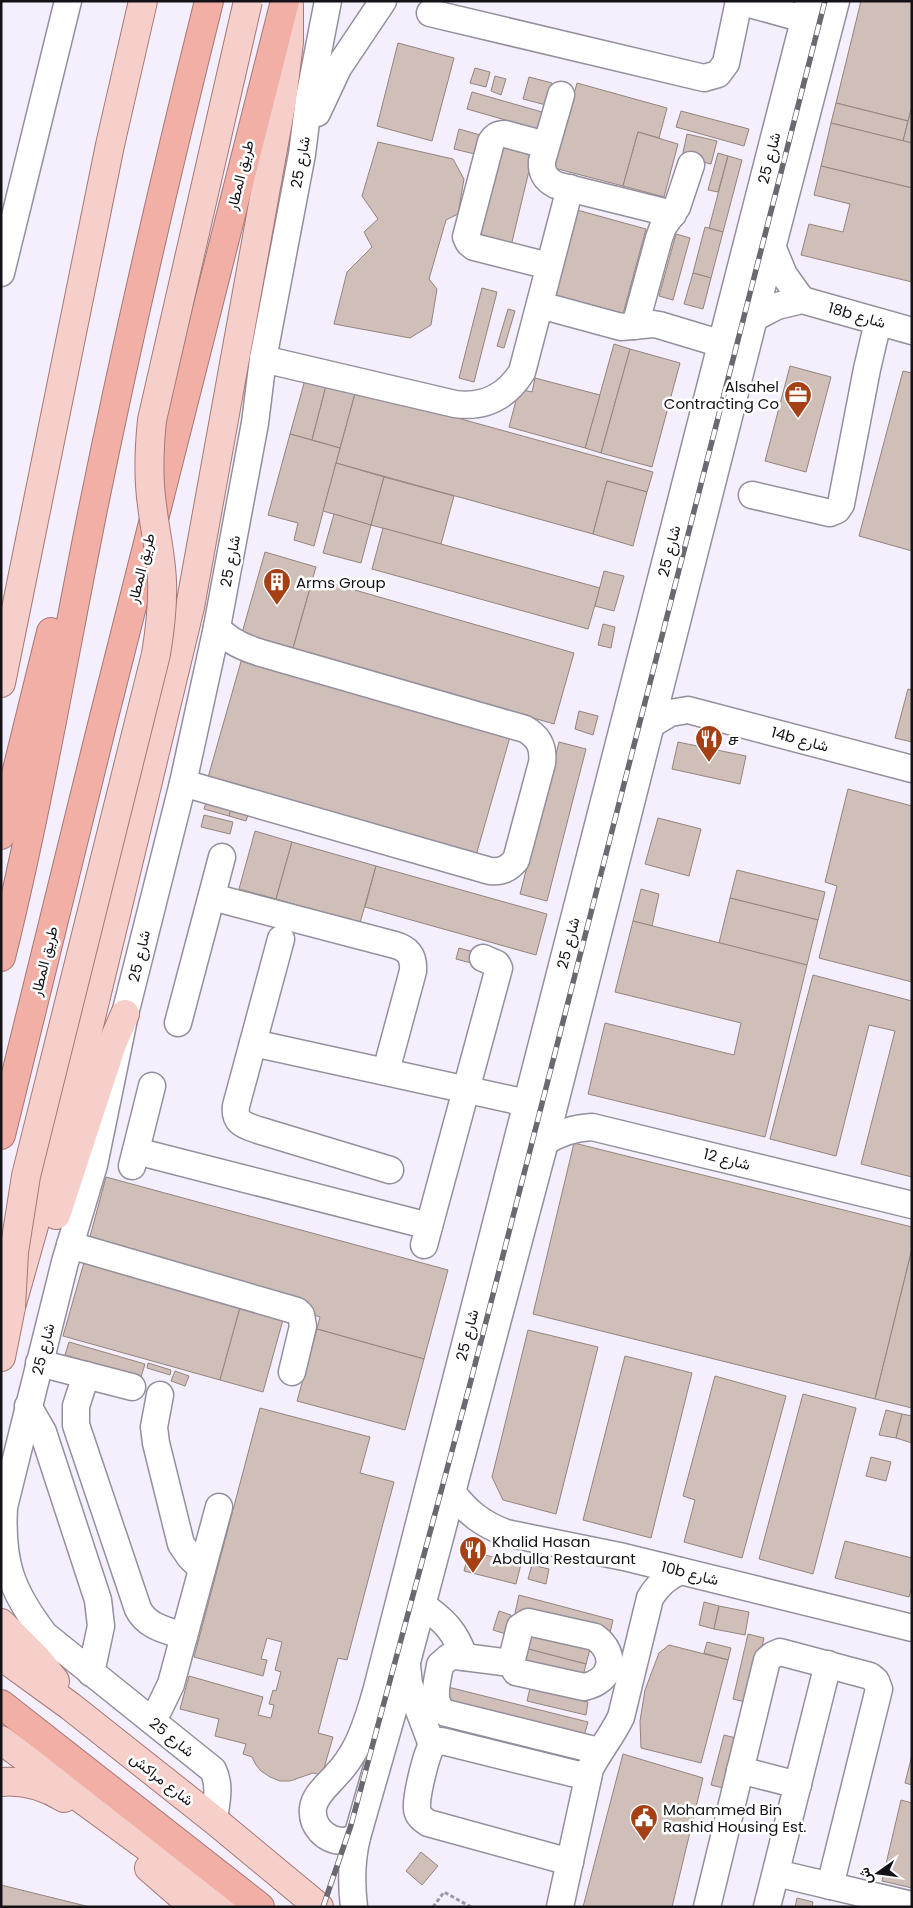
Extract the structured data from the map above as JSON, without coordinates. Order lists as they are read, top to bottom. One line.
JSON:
{"streets":{"highway":["طريق المطار"],"main road":["شارع مراكش"],"street":["شارع 25","18b شارع","14b شارع","شارع 12","10b شارع"]},"crossings":[["شارع 25","18b شارع"],["شارع 25","شارع 12"],["شارع 25","10b شارع"],["شارع 25","شارع مراكش"]],"places":{"office":["Alsahel Contracting Co"],"building":["Arms Group"],"restaurant":["ச","Khalid Hasan Abdulla Restaurant"],"public building":["Mohammed Bin Rashid Housing Est."]},"north":"left"}
